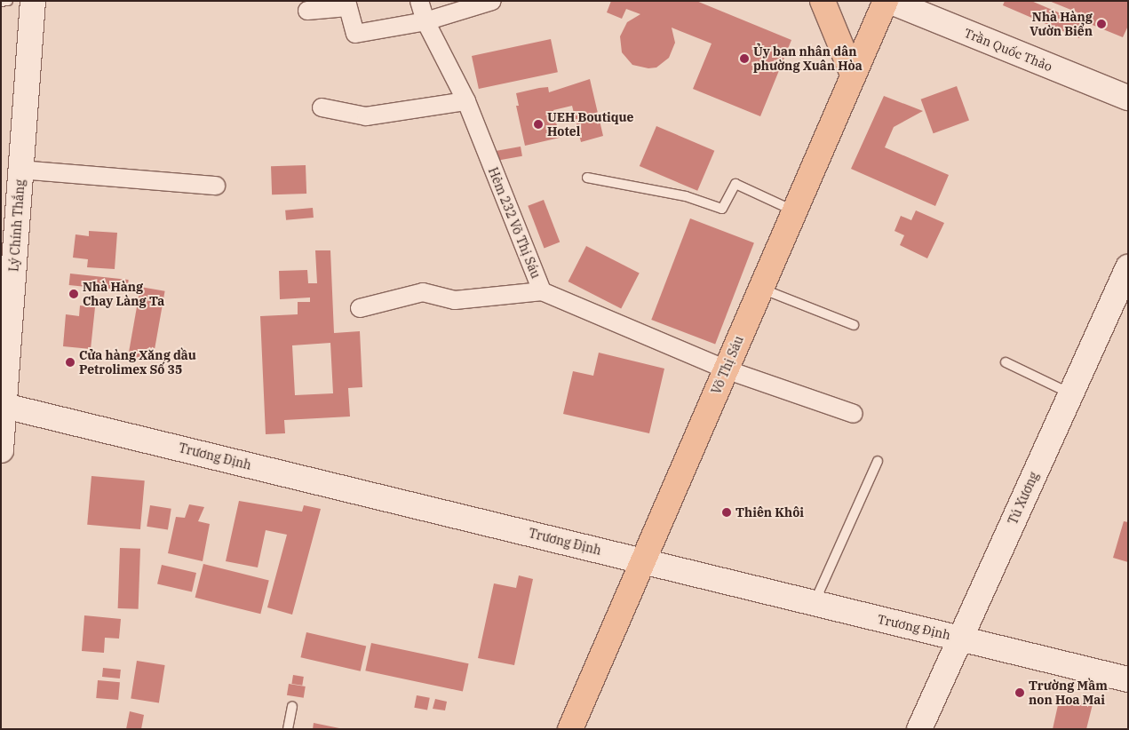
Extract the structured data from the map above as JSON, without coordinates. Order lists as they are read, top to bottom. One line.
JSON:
{"streets":{"main road":["Võ Thị Sáu"],"street":["Trần Quốc Thảo","Hẻm 232 Võ Thị Sáu","Lý Chính Thắng","Trương Định","Tú Xương"]},"crossings":[["Hẻm 232 Võ Thị Sáu","Võ Thị Sáu"],["Lý Chính Thắng","Trương Định"],["Võ Thị Sáu","Trương Định"],["Trương Định","Tú Xương"]],"places":["Nhà Hàng Vườn Biển","Ủy ban nhân dân phường Xuân Hòa","UEH Boutique Hotel","Nhà Hàng Chay Làng Ta","Cửa hàng Xăng dầu Petrolimex Số 35","Thiên Khôi","Trường Mầm non Hoa Mai"]}
